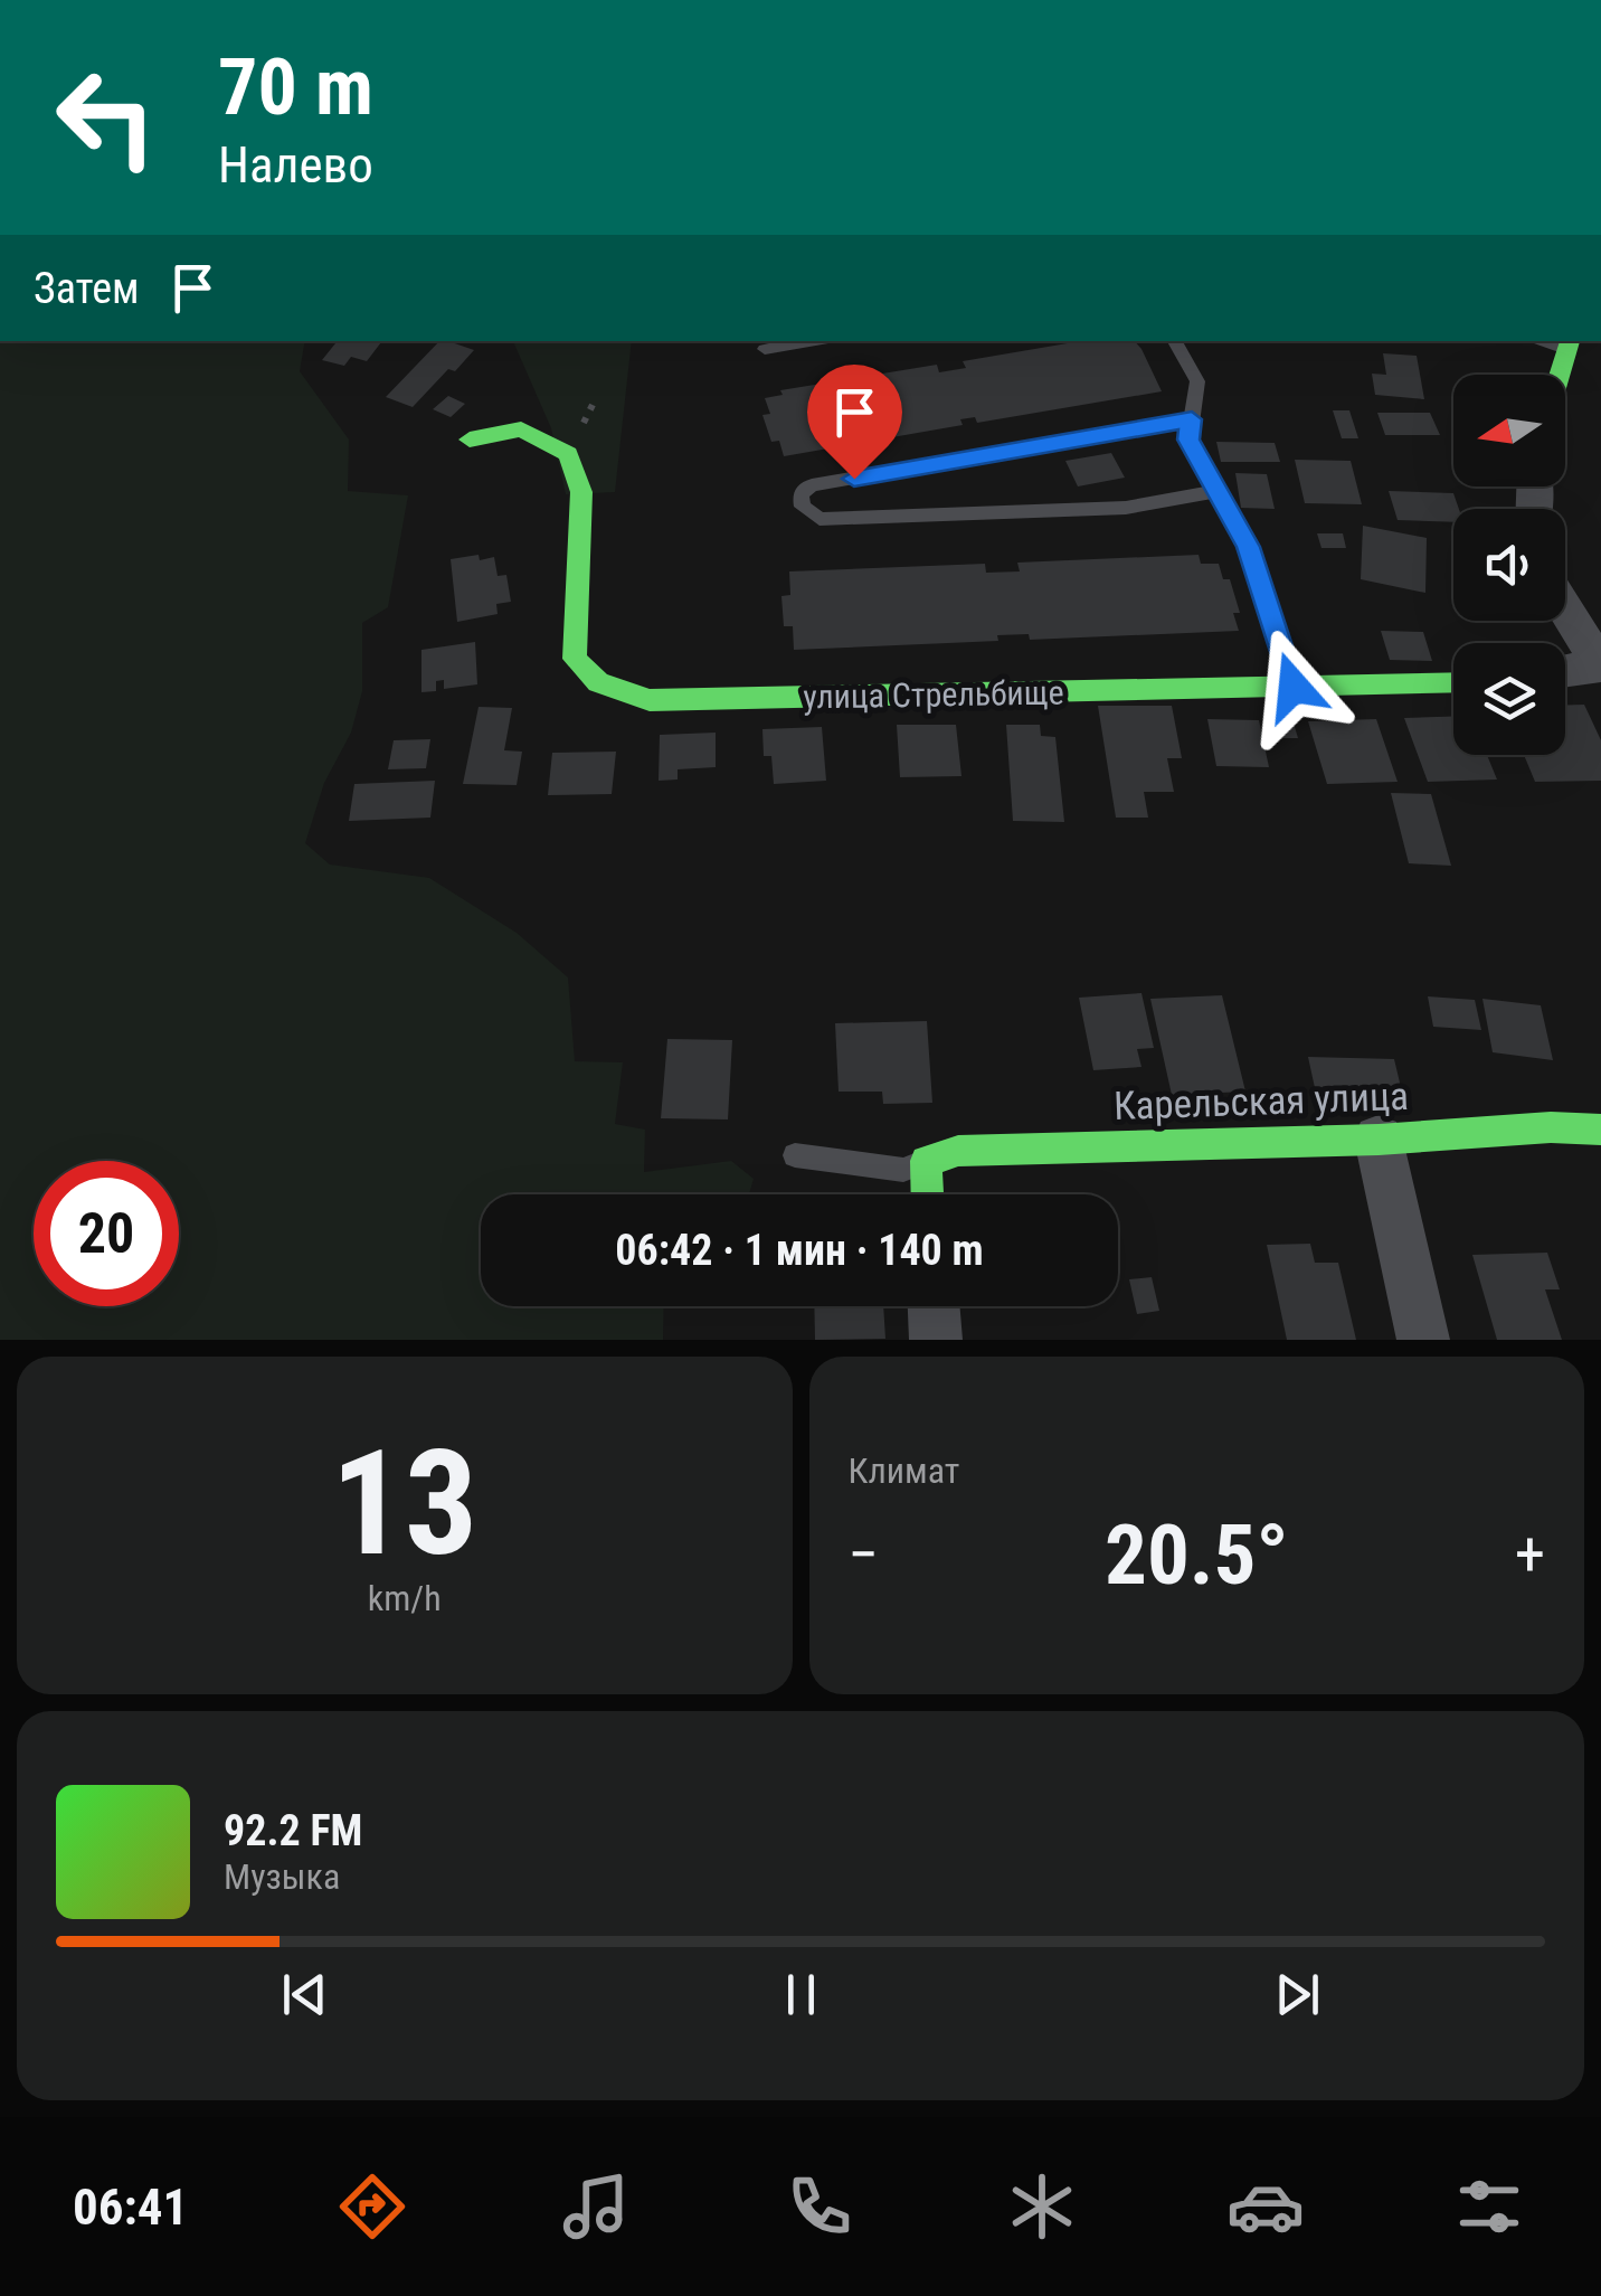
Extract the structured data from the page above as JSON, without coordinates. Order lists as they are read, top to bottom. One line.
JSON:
{"streets":{"street":["улица Стрельбище","Карельская улица"]},"north":"left","page":{"turn":["70 m","Налево"],"then":"Затем","limit":"20","trip":"06:42 · 1 мин · 140 m","tile":[["13","km/h"],"Климат"],"heat":["−","20.5°","+"],"song":["92.2 FM","Музыка"],"tabs":"06:41"}}
